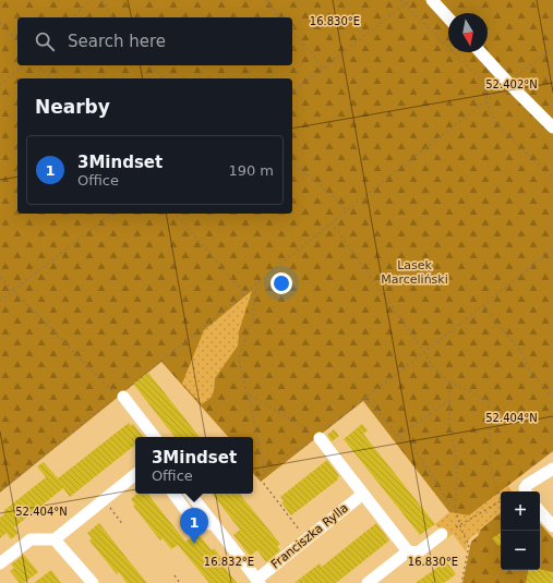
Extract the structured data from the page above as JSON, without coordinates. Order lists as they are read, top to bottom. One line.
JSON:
{"streets":{"street":["Franciszka Rylla"]},"parks":["Lasek Marceliński"],"north":"bottom","page":{"search":"Search here","heading":"Nearby","list":[{"mark":"1","name":"3Mindset","note":"Office","value":"190 m"}],"popup":["3Mindset","Office"],"map_buttons":["+","−"],"pins":"1"},"coordinates":["16.830°E","52.402°N","52.404°N","16.832°E"]}
